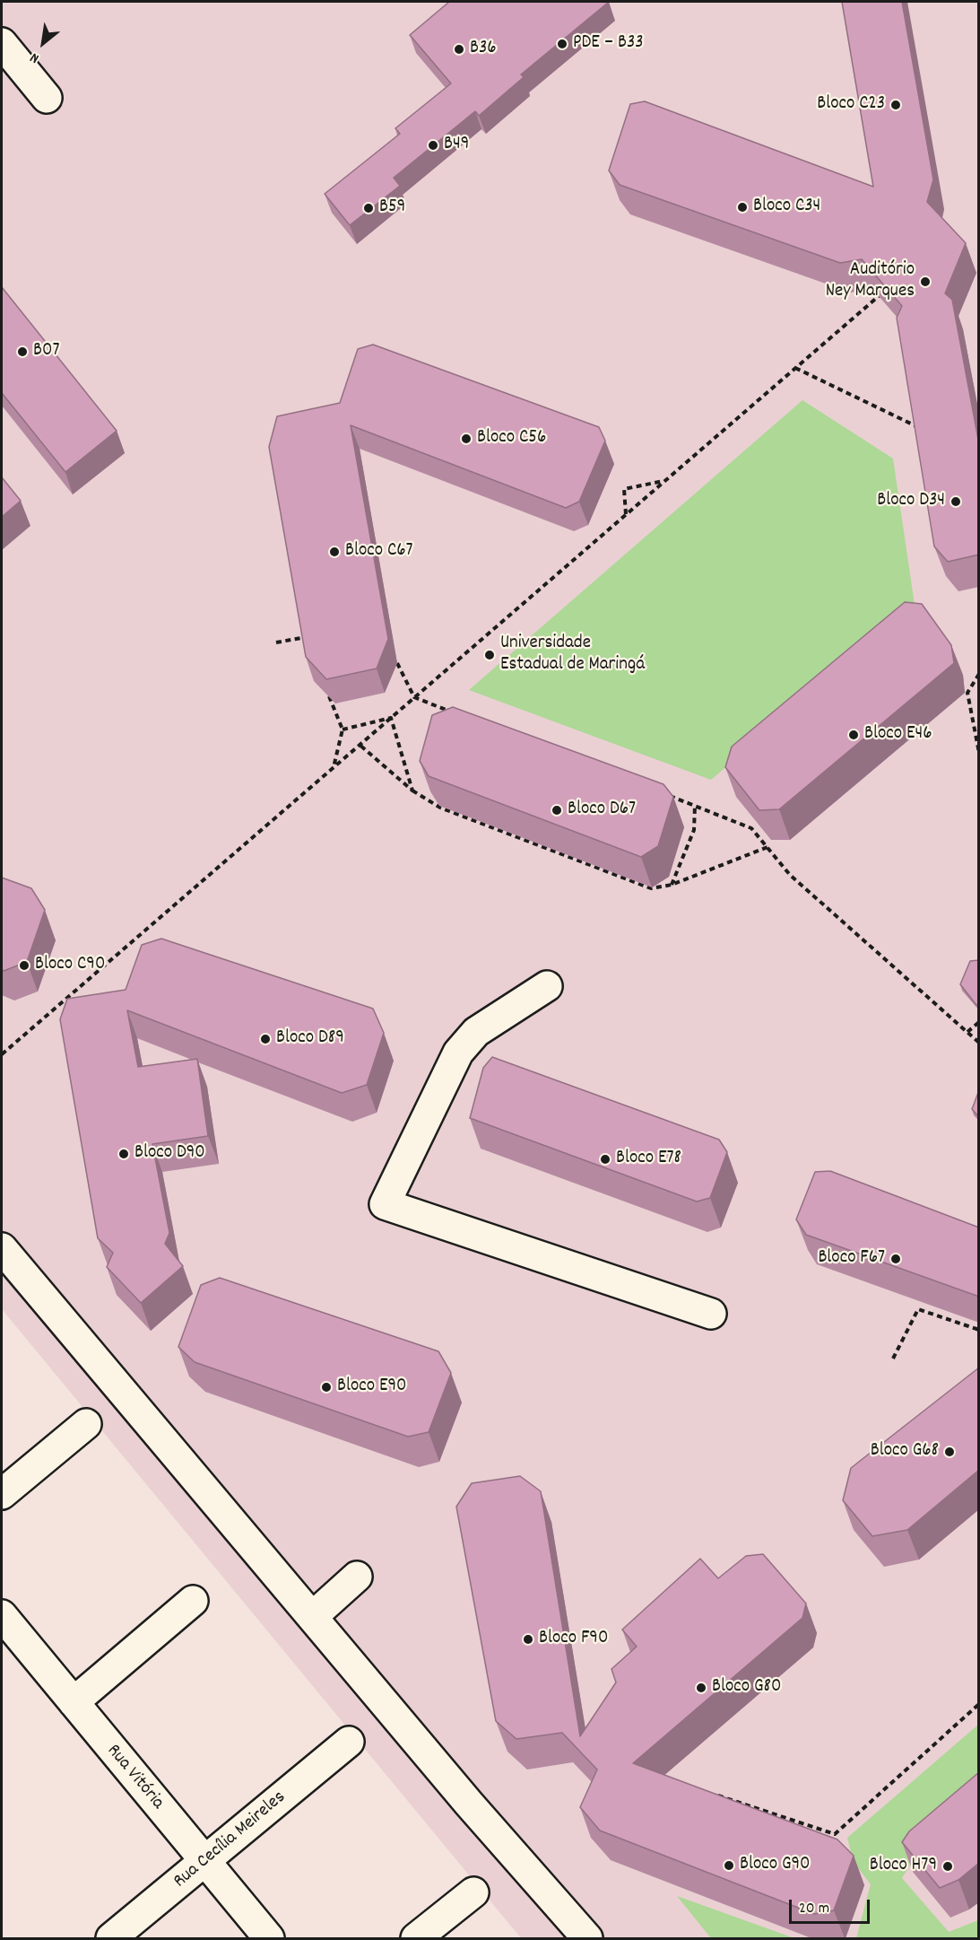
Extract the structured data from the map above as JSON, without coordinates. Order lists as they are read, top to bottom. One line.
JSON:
{"streets":{"street":["Rua Vitória","Rua Cecília Meireles"]},"crossings":[["Rua Vitória","Rua Cecília Meireles"]],"places":["PDE – B33","B36","Bloco C23","B49","Bloco C34","B59","Auditório Ney Marques","B07","Bloco C56","Bloco D34","Bloco C67","Universidade Estadual de Maringá","Bloco E46","Bloco D67","Bloco C90","Bloco D89","Bloco D90","Bloco E78","Bloco F67","Bloco E90","Bloco G68","Bloco F90","Bloco G80","Bloco G90","Bloco H79"],"scale_bar":"20 m","north":"bottom left"}
